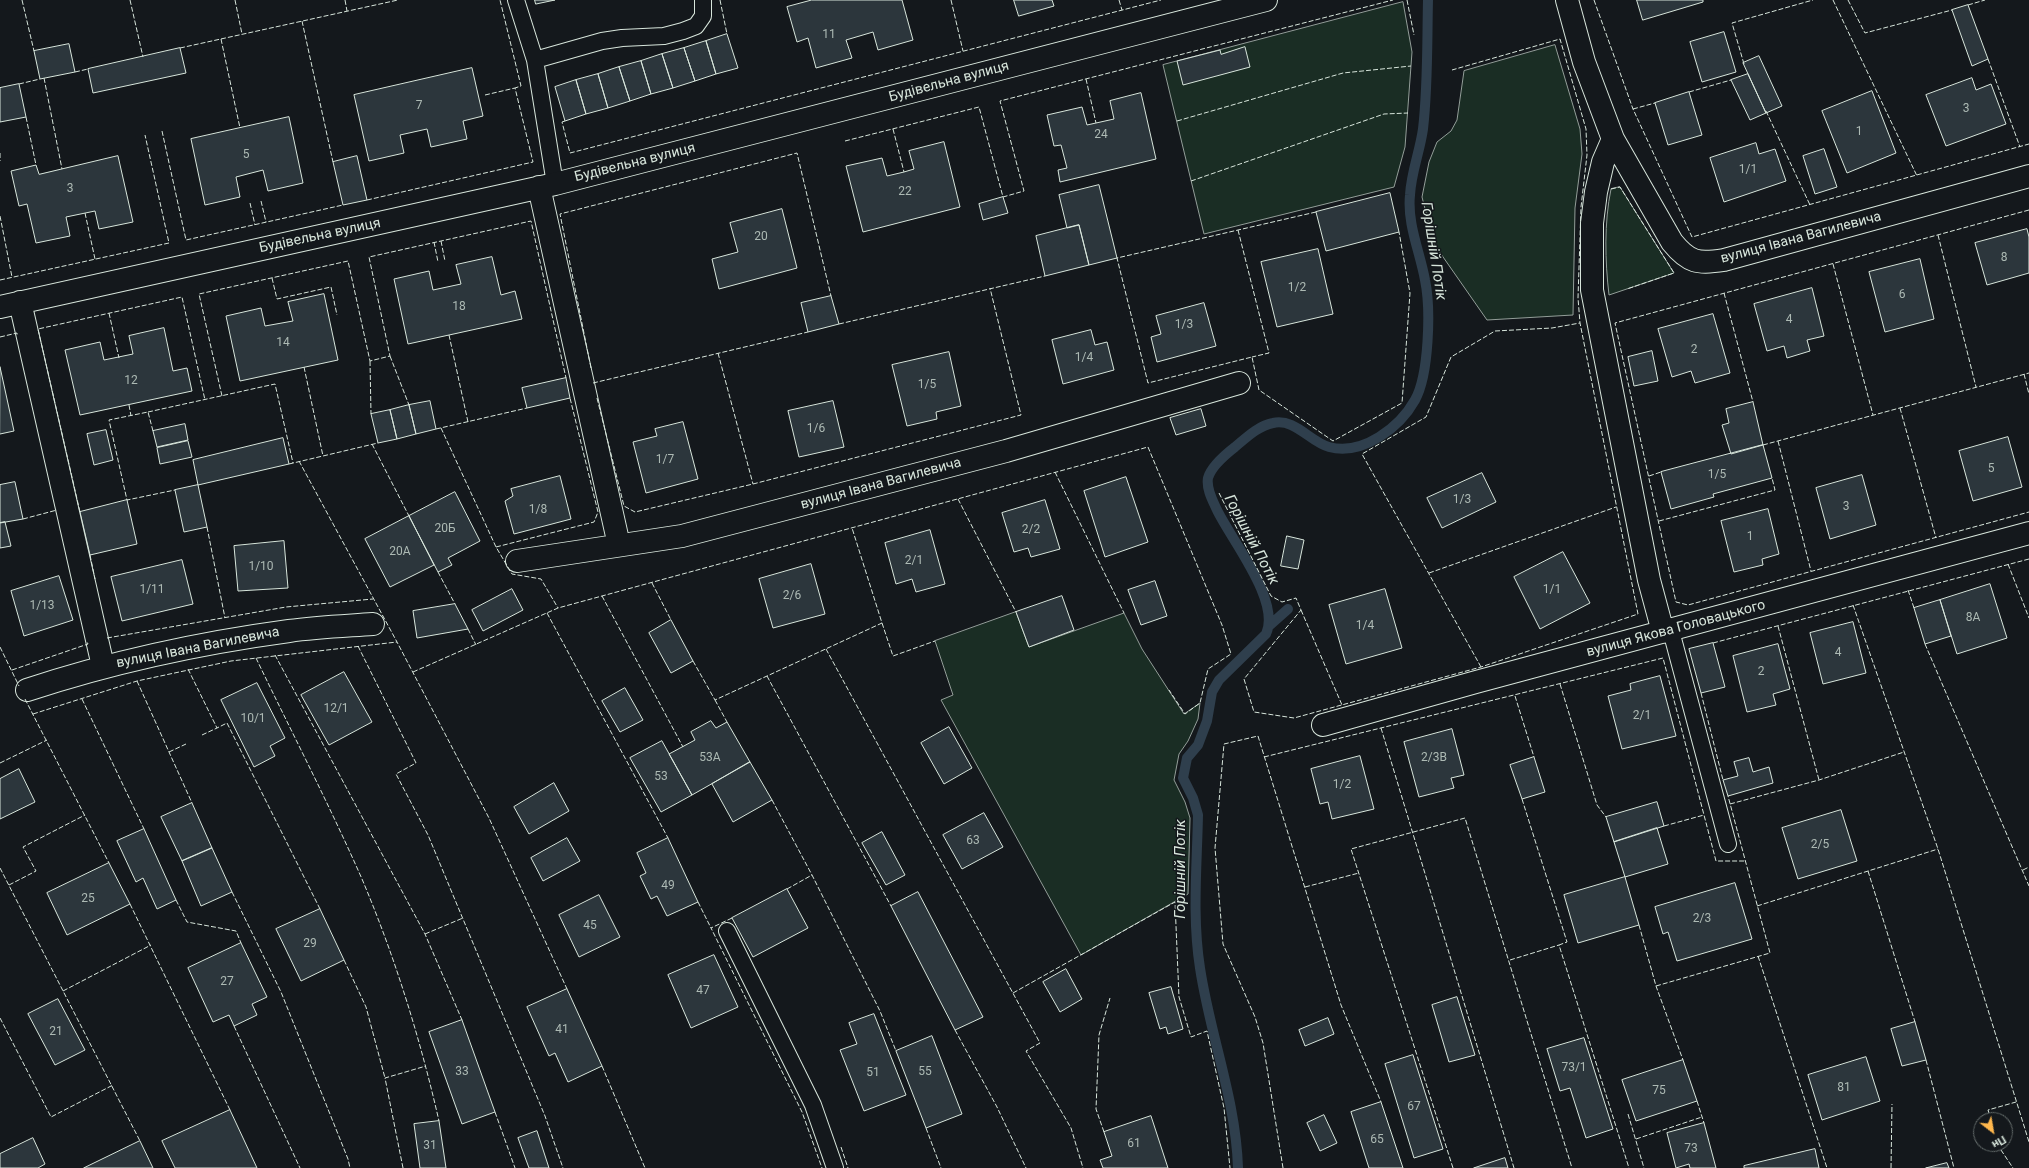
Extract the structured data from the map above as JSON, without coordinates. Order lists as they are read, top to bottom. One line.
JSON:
{"streets":{"street":["Будівельна вулиця","вулиця Івана Вагилевича","вулиця Якова Головацького"]},"water":["Горішній Потік"],"house_numbers":["11","7","3","1","24","5","1/1","3","22","20","8","1/2","6","18","4","1/3","14","2","1/4","12","1/5","1/6","1/7","5","1/5","1/3","3","1/8","20Б","2/2","1","20А","2/1","1/10","1/11","1/1","2/6","1/13","8А","1/4","4","2","12/1","2/1","10/1","53А","2/3В","53","1/2","63","2/5","49","25","2/3","45","29","27","47","41","21","73/1","33","55","51","81","75","67","65","61","31","73"],"north":"bottom right"}
